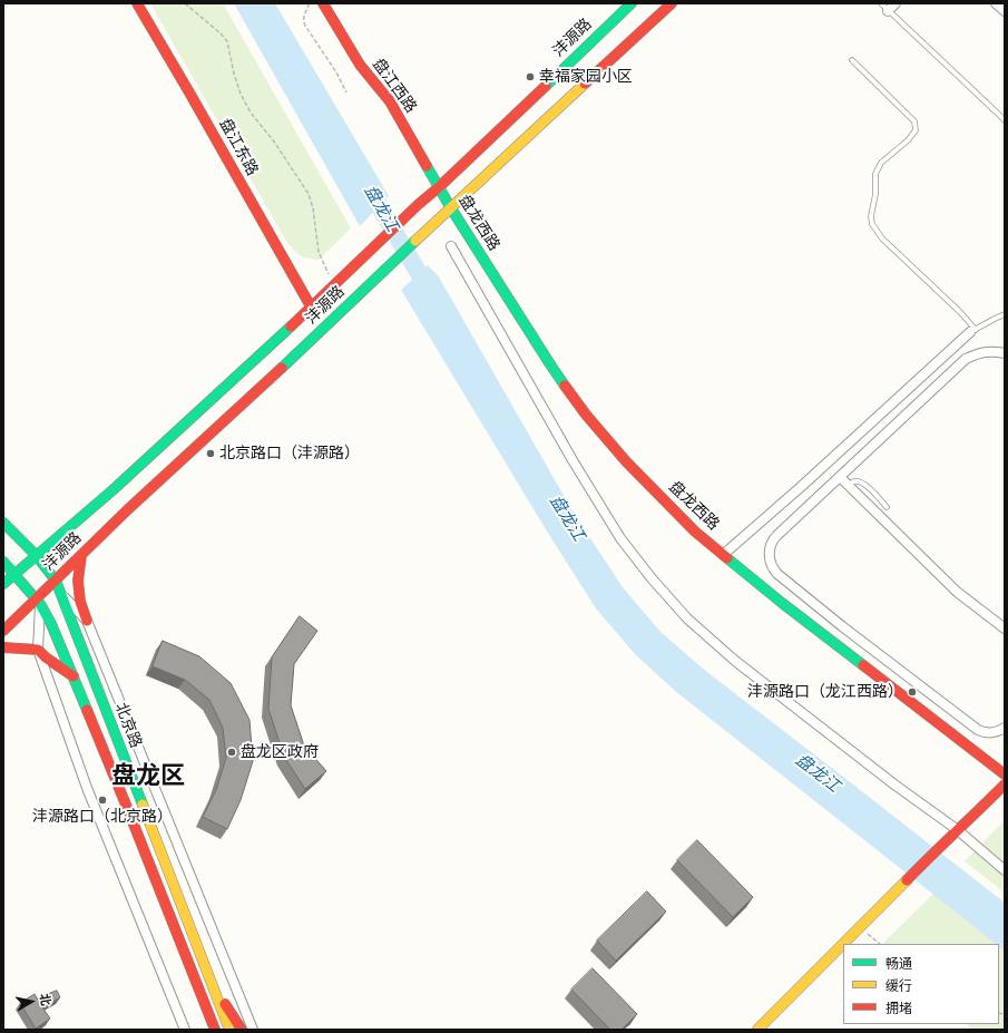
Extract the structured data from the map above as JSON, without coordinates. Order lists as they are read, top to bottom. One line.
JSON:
{"streets":{"main road":["沣源路","盘江西路","盘江东路","盘龙西路","北京路"]},"crossings":[["沣源路","盘江西路"],["沣源路","盘江东路"],["沣源路","盘龙西路"],["沣源路","北京路"],["盘江西路","盘龙西路"]],"districts":["盘龙区"],"water":["盘龙江"],"places":["幸福家园小区","北京路口（沣源路）","沣源路口（龙江西路）","盘龙区政府","沣源路口（北京路）"],"legend":["畅通","缓行","拥堵"],"north":"right"}
